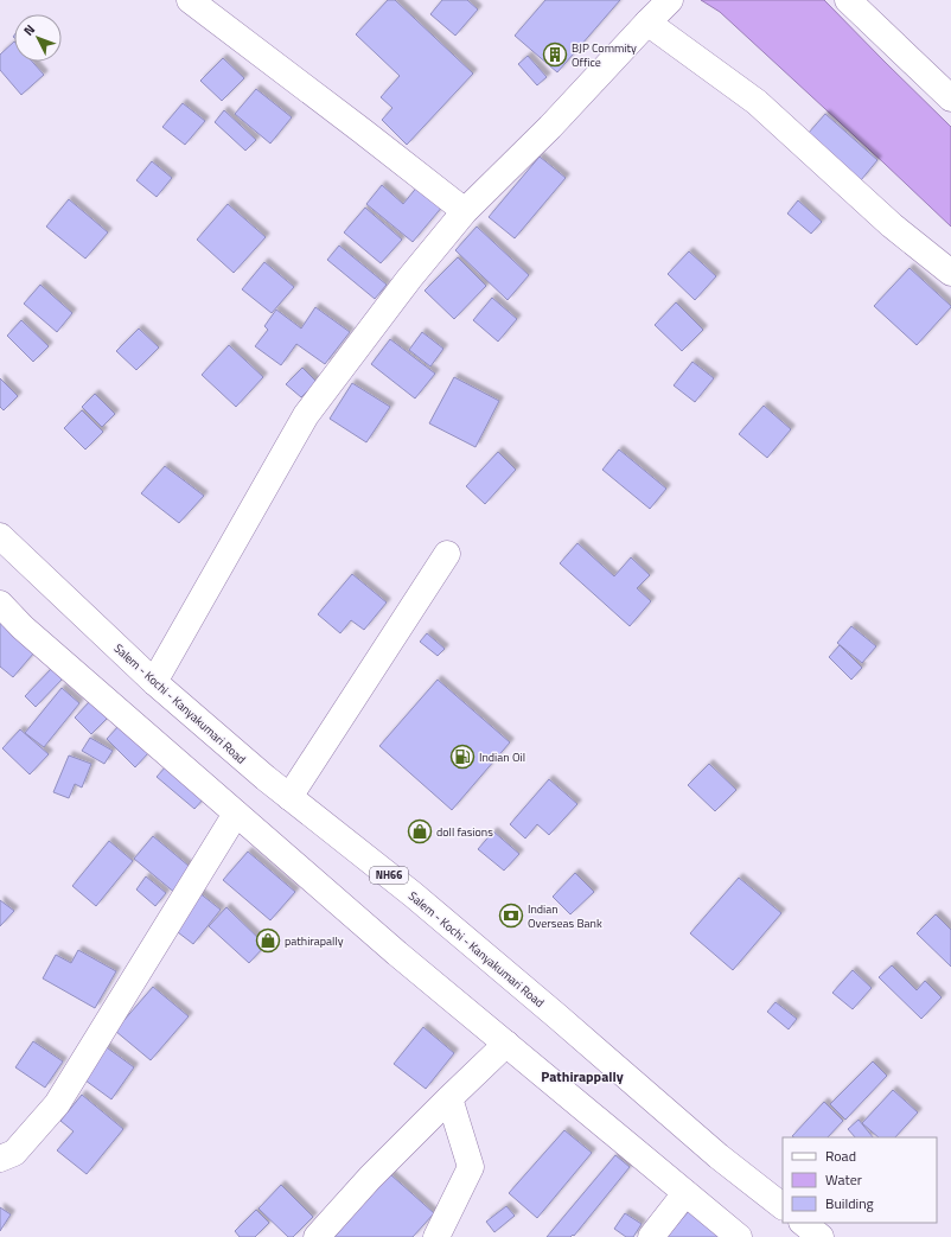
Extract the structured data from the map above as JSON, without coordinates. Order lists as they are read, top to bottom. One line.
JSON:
{"streets":{"main road":["Salem - Kochi - Kanyakumari Road","NH66"]},"districts":["Pathirappally"],"places":{"building":["BJP Commity Office"],"fuel station":["Indian Oil"],"shop":["doll fasions","pathirapally"],"bank":["Indian Overseas Bank"]},"legend":["Road","Water","Building"],"north":"top left"}
